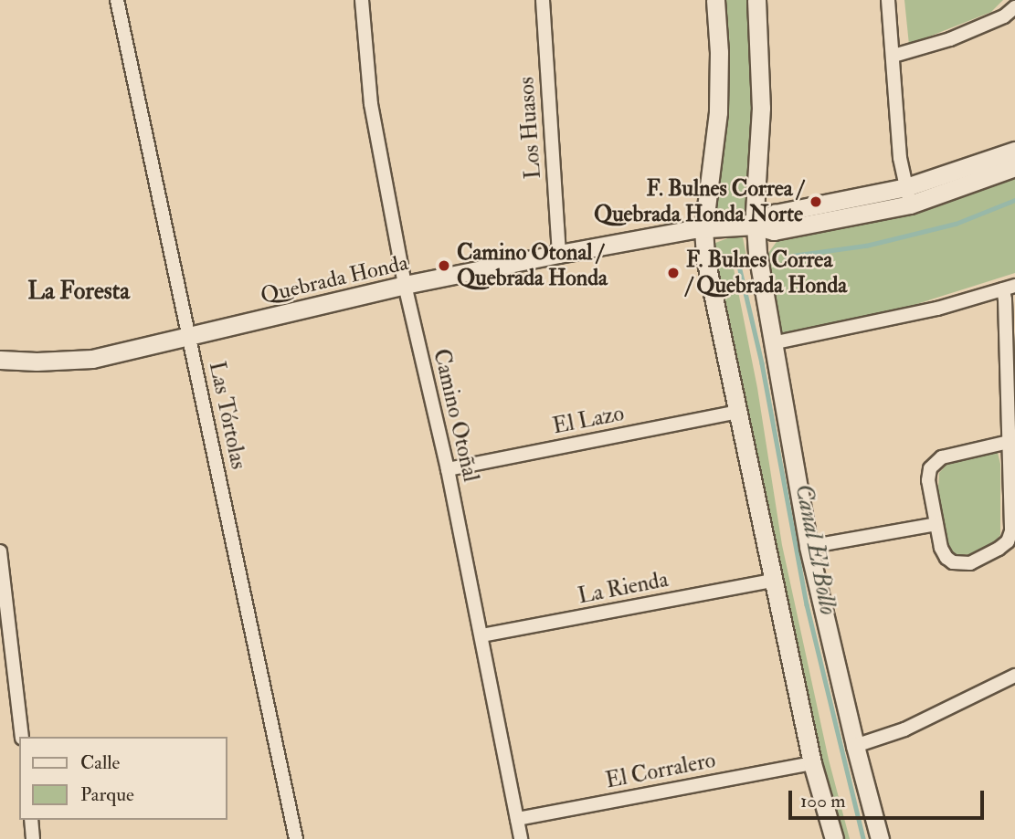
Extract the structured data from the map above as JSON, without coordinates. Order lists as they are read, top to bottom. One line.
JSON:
{"streets":{"street":["Los Huasos","Quebrada Honda","Las Tórtolas","Camino Otoñal","El Lazo","La Rienda","El Corralero"]},"crossings":[["Los Huasos","Quebrada Honda"],["Quebrada Honda","Las Tórtolas"],["Quebrada Honda","Camino Otoñal"],["Camino Otoñal","El Lazo"],["Camino Otoñal","La Rienda"],["Camino Otoñal","El Corralero"]],"districts":["La Foresta"],"water":["Canal El Bollo"],"places":["F. Bulnes Correa / Quebrada Honda Norte","Camino Otonal / Quebrada Honda","F. Bulnes Correa / Quebrada Honda"],"legend":["Calle","Parque"],"scale_bar":"100 m"}
